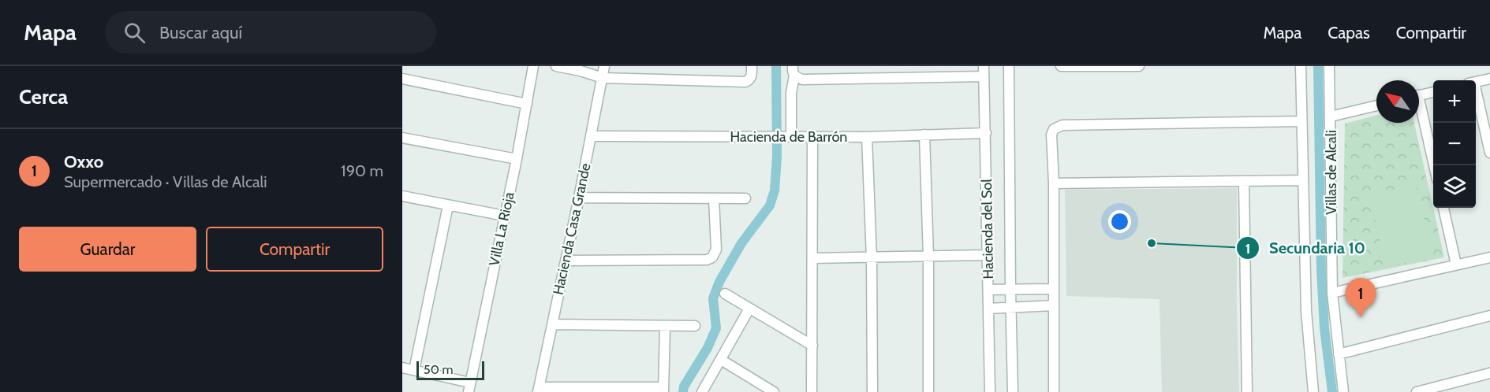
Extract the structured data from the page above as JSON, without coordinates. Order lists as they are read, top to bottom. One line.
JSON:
{"streets":{"street":["Hacienda de Barrón","Villas de Alcali","Villa La Rioja","Hacienda Casa Grande","Hacienda del Sol"]},"crossings":[["Hacienda de Barrón","Hacienda Casa Grande"],["Hacienda de Barrón","Hacienda del Sol"]],"places":["Secundaria 10"],"scale_bar":"50 m","north":"top left","page":{"header":"Mapa","search":"Buscar aquí","nav":["Mapa","Capas","Compartir"],"heading":"Cerca","map_buttons":["+","−"],"list":[{"mark":"1","name":"Oxxo","note":"Supermercado · Villas de Alcali","value":"190 m"}],"buttons":["Guardar","Compartir"],"pins":"1","scale":"50 m"}}
